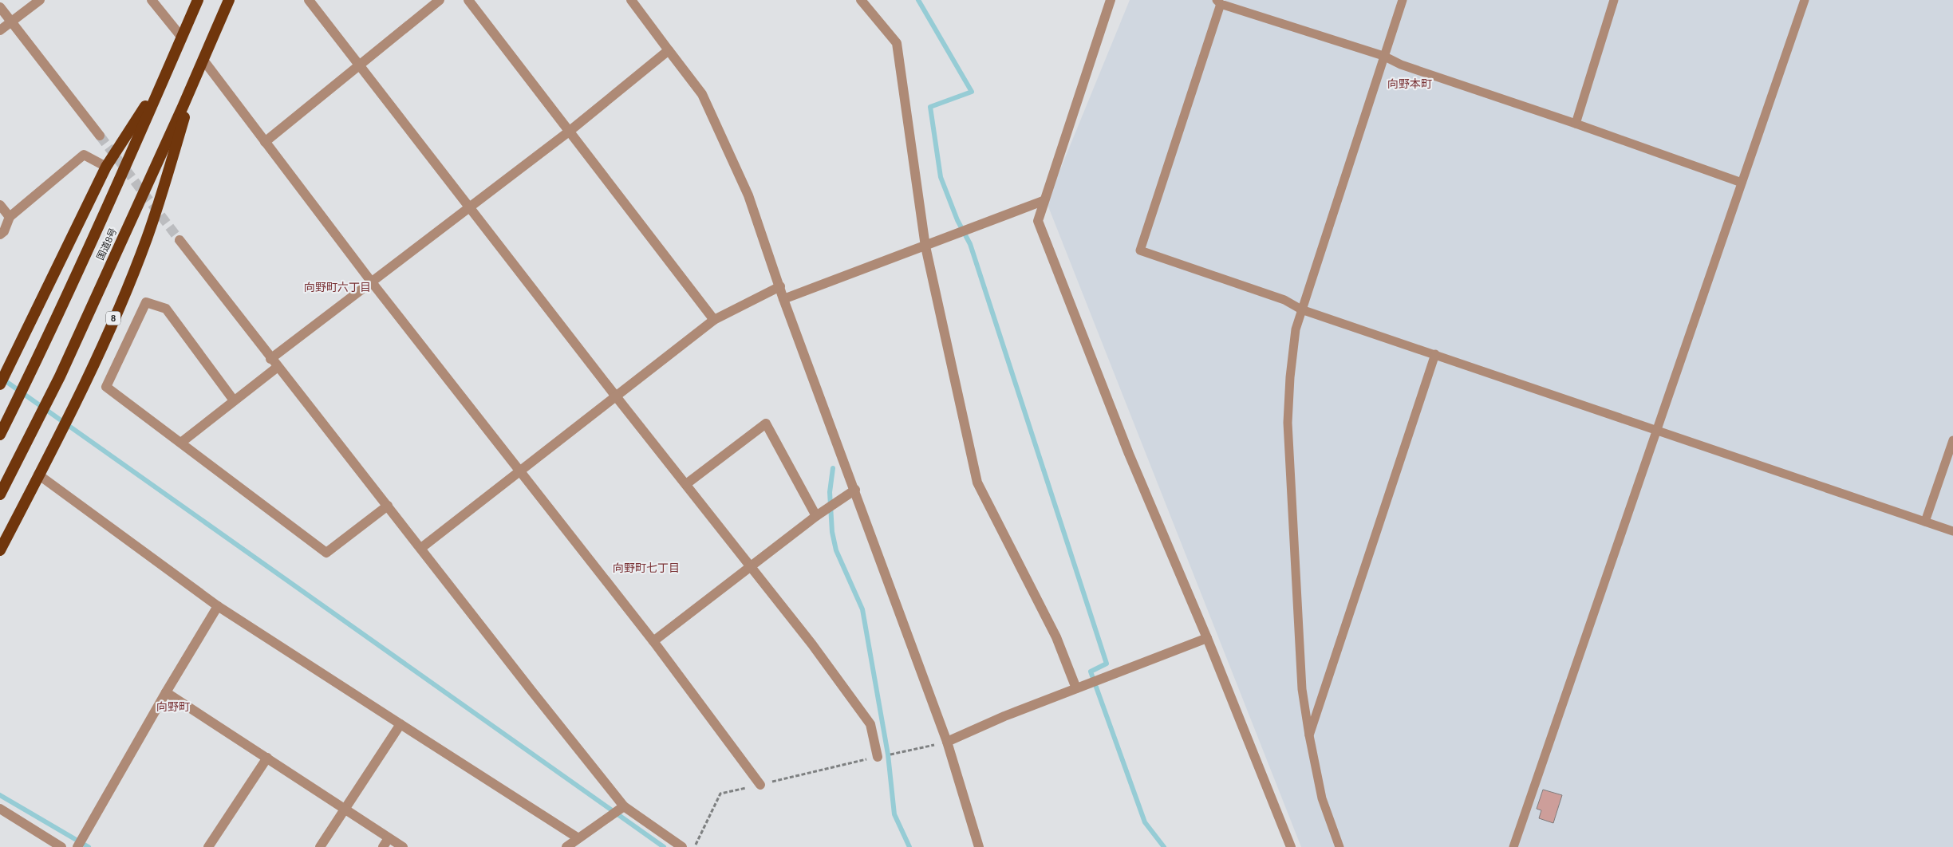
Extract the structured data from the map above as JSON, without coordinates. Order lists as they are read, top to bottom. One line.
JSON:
{"streets":{"highway":["国道8号","8"]},"crossings":[["国道8号","8"]],"districts":["向野本町","向野町六丁目","向野町七丁目","向野町"]}
